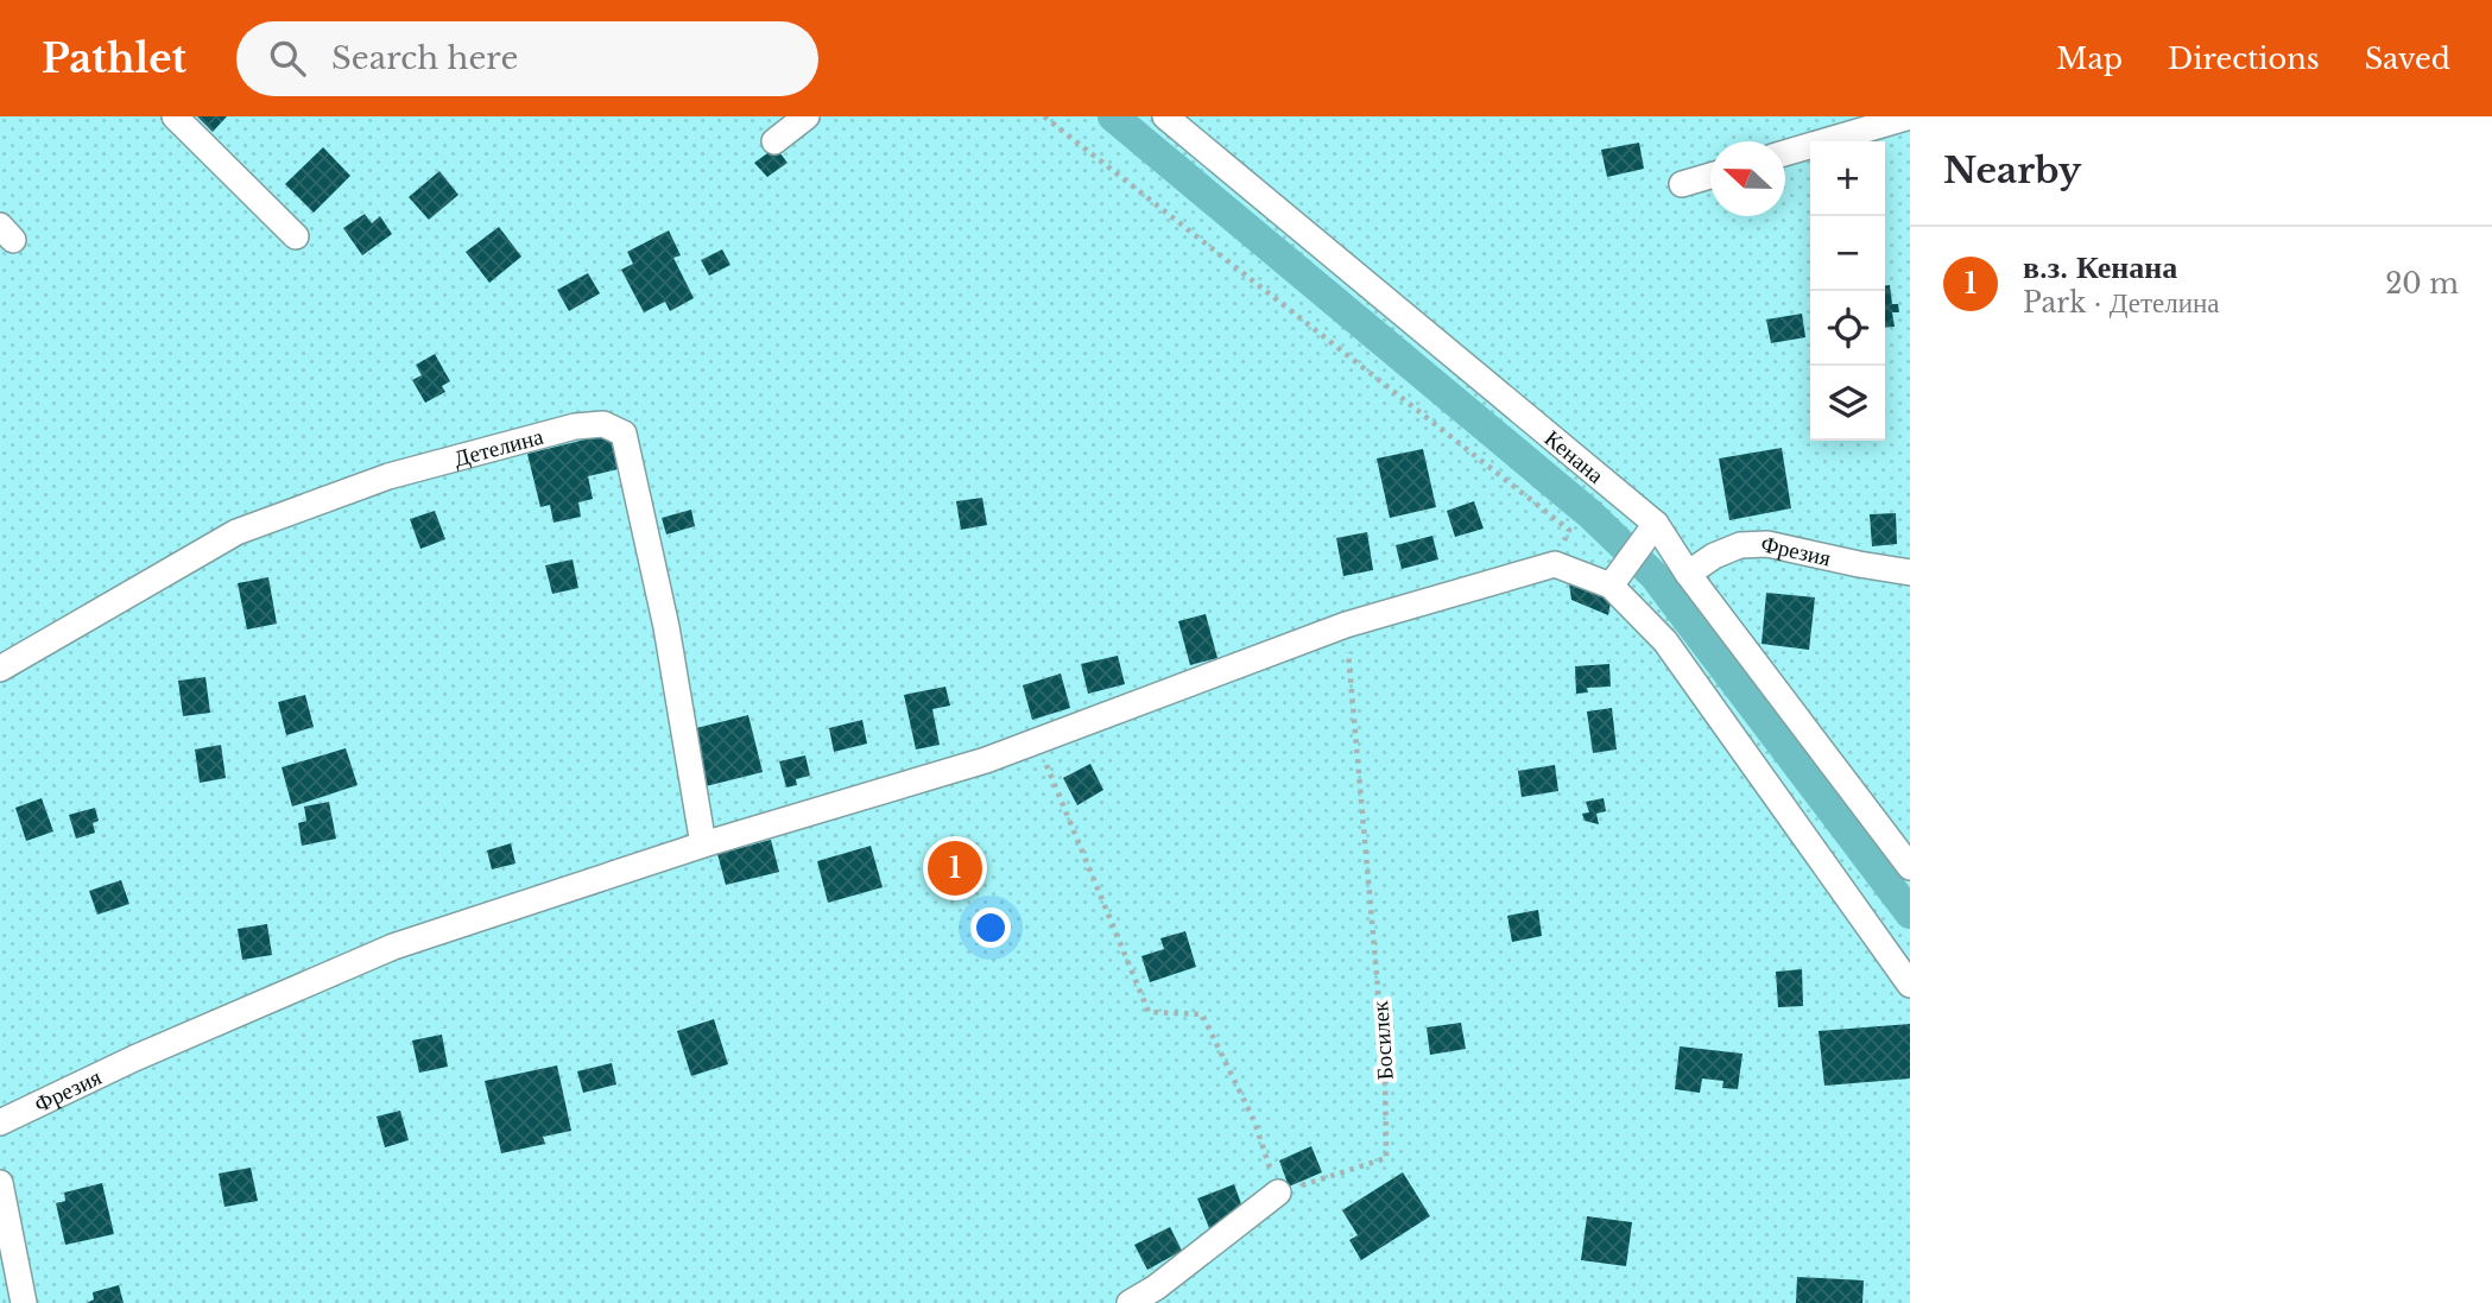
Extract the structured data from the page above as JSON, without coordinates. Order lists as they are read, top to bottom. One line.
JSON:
{"streets":{"street":["Детелина","Кенана","Фрезия"],"path":["Босилек"]},"crossings":[["Детелина","Фрезия"],["Кенана","Фрезия"],["Фрезия","Босилек"]],"north":"left","page":{"header":"Pathlet","search":"Search here","nav":["Map","Directions","Saved"],"heading":"Nearby","map_buttons":["+","−"],"list":[{"mark":"1","name":"в.з. Кенана","note":"Park · Детелина","value":"20 m"}],"pins":"1"}}
